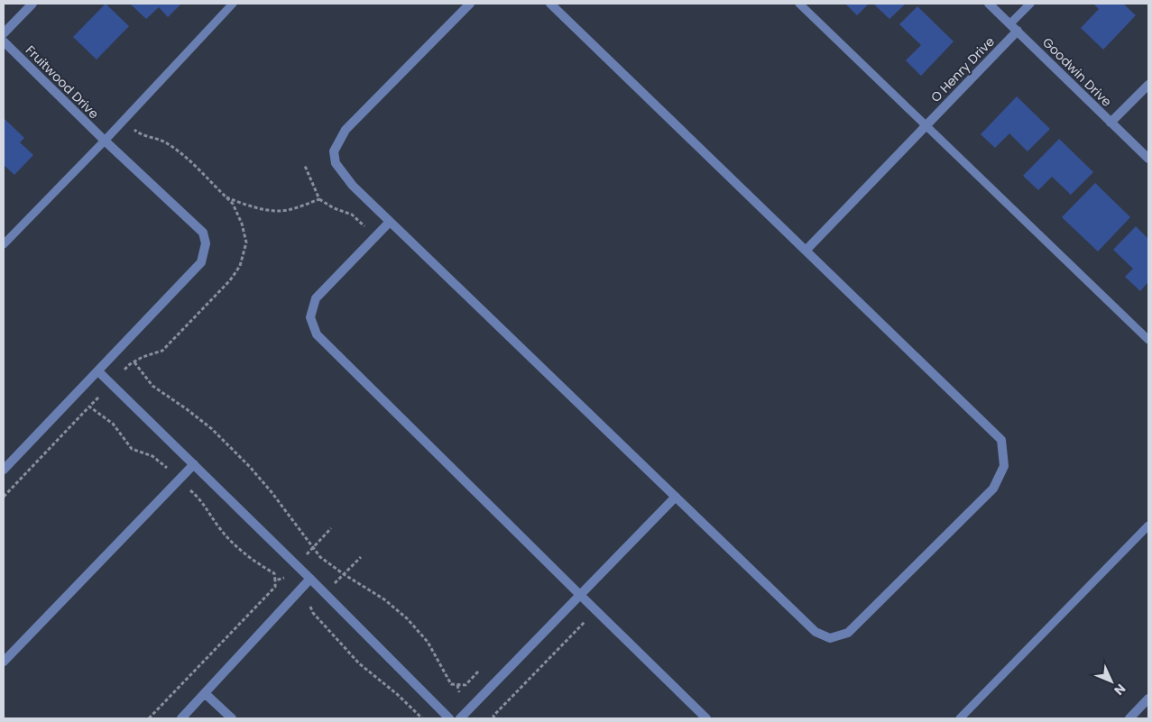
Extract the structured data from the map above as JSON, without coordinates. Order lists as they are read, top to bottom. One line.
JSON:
{"streets":{"street":["O Henry Drive","Goodwin Drive","Fruitwood Drive"]},"crossings":[["O Henry Drive","Goodwin Drive"]],"north":"bottom right"}
